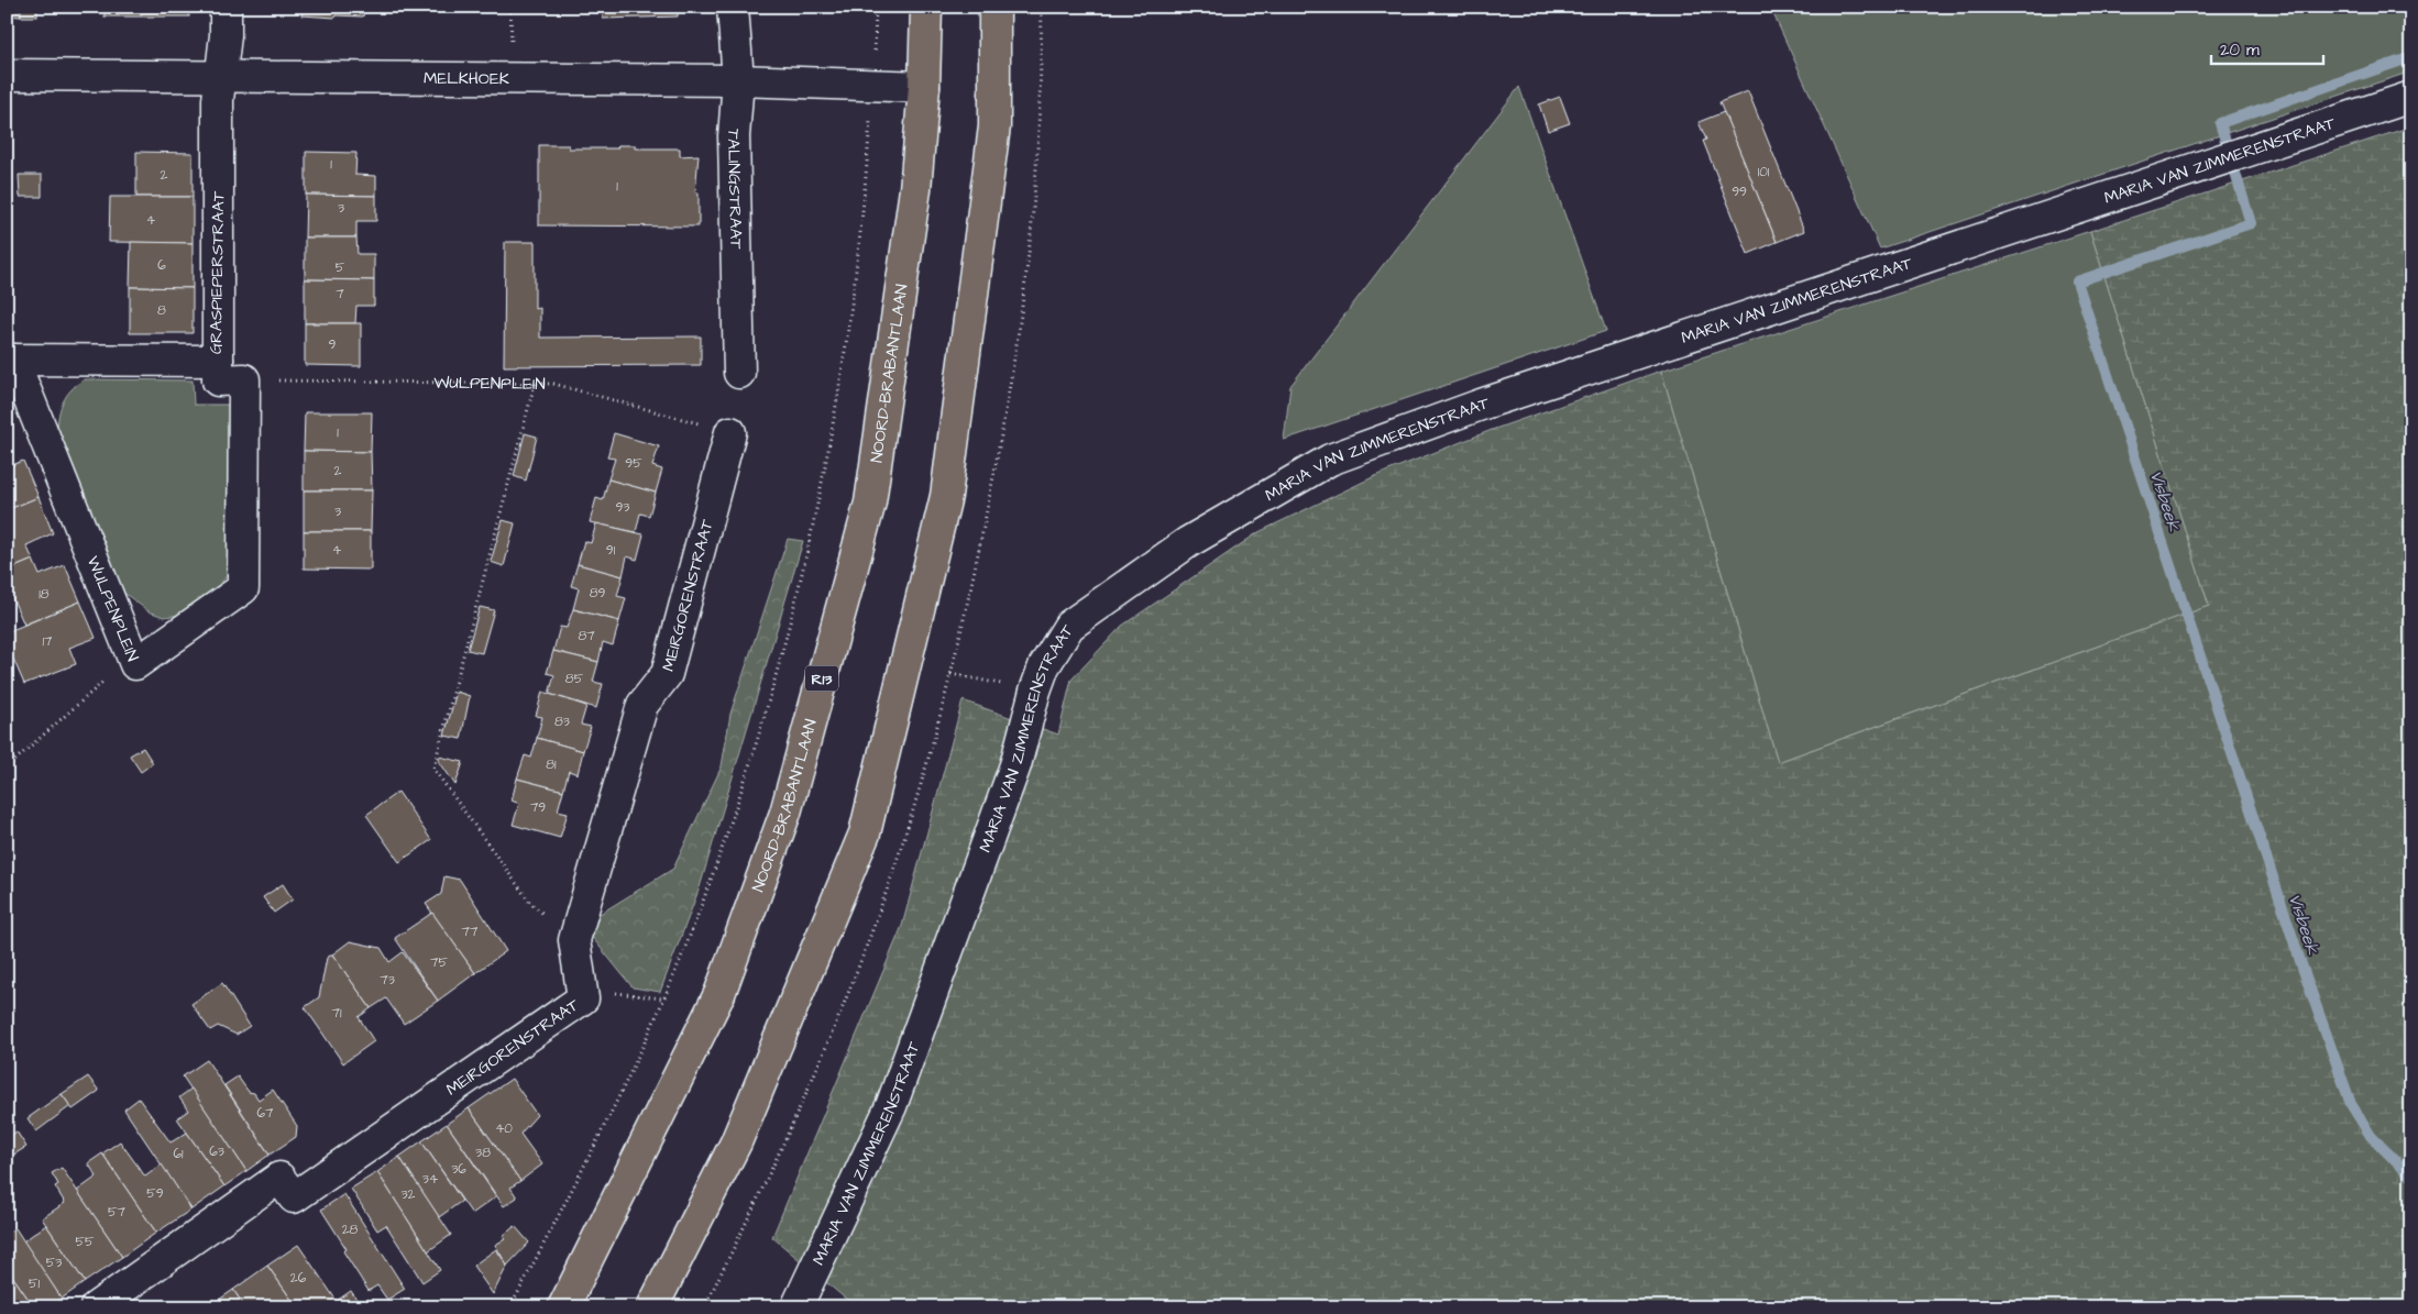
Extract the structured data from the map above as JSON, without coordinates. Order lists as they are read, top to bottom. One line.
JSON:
{"streets":{"main road":["NOORD-BRABANTLAAN","R13"],"street":["MELKHOEK","MARIA VAN ZIMMERENSTRAAT","TALINGSTRAAT","GRASPIEPERSTRAAT","WULPENPLEIN","MEIRGORENSTRAAT"]},"crossings":[["MELKHOEK","TALINGSTRAAT"],["MELKHOEK","GRASPIEPERSTRAAT"],["MELKHOEK","NOORD-BRABANTLAAN"],["GRASPIEPERSTRAAT","WULPENPLEIN"],["WULPENPLEIN","MEIRGORENSTRAAT"]],"water":["Visbeek"],"house_numbers":["1","101","2","1","99","3","4","6","5","7","8","9","1","95","2","93","3","4","91","89","18","87","17","85","83","81","79","77","75","73","71","67","40","63","38","61","36","34","59","32","57","28","55","53","26","51"],"scale_bar":"20 m"}
